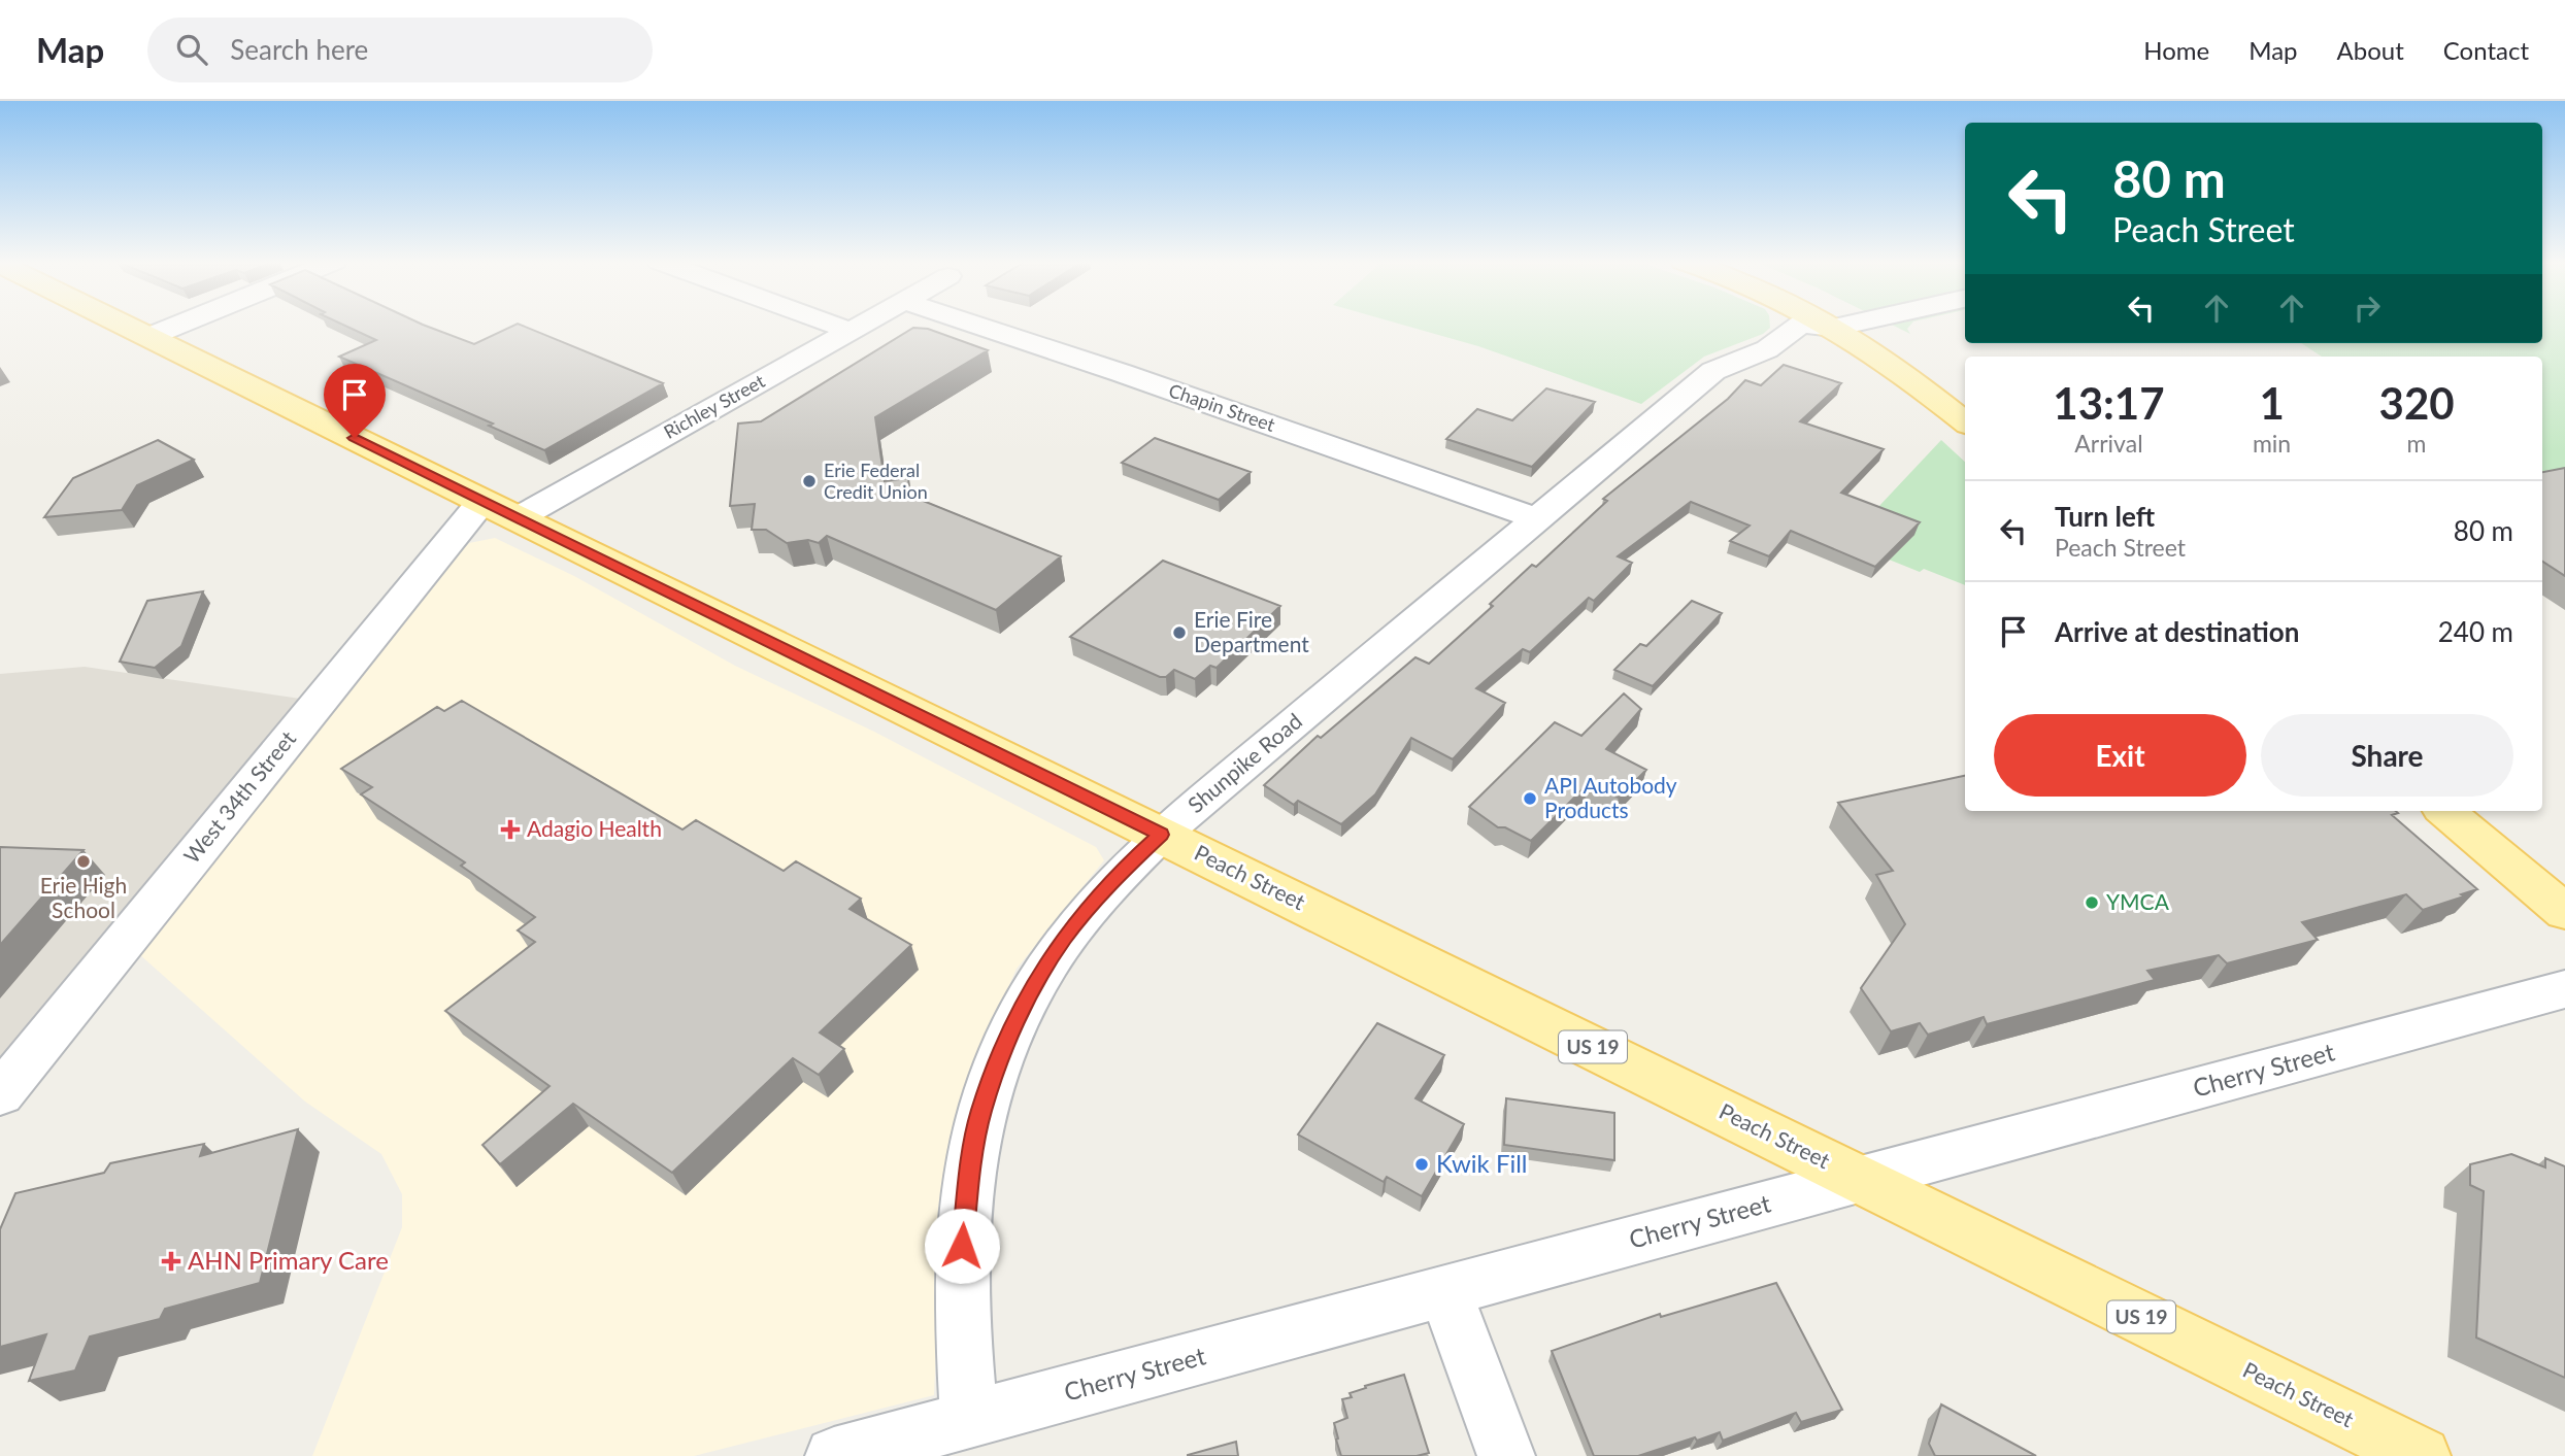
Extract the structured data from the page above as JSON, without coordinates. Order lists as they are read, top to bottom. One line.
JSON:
{"streets":{"main road":["Peach Street","US 19"],"street":["Richley Street","Chapin Street","Shunpike Road","West 34th Street","Cherry Street"]},"crossings":[["Richley Street","Peach Street"],["Chapin Street","Shunpike Road"],["Shunpike Road","Peach Street"],["Shunpike Road","Cherry Street"],["West 34th Street","Peach Street"],["Peach Street","Cherry Street"]],"places":{"other":["Erie Federal Credit Union","Erie Fire Department","API Autobody Products","Erie High School","YMCA","Kwik Fill"],"health":["Adagio Health","AHN Primary Care"]},"page":{"header":"Map","search":"Search here","nav":["Home","Map","About","Contact"],"turn":["80 m","Peach Street"],"eta":["13:17","Arrival","1","min","320","m"],"list":[{"name":"Turn left","note":"Peach Street","value":"80 m"},{"name":"Arrive at destination","value":"240 m"}],"buttons":["Exit","Share"]}}
